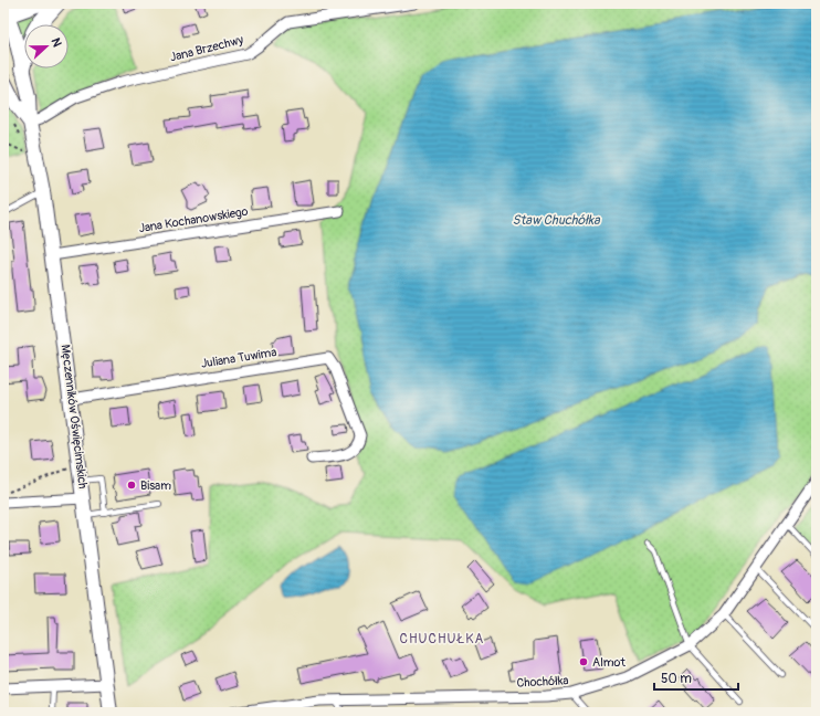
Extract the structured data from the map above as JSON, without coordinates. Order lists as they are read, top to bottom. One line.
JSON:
{"streets":{"main road":["Męczenników Oświęcimskich"],"street":["Jana Brzechwy","Jana Kochanowskiego","Juliana Tuwima","Chochółka"]},"crossings":[["Jana Brzechwy","Męczenników Oświęcimskich"],["Jana Kochanowskiego","Męczenników Oświęcimskich"],["Juliana Tuwima","Męczenników Oświęcimskich"]],"districts":["CHUCHUŁKA"],"water":["Staw Chuchółka"],"places":["Bisam","Almot"],"scale_bar":"50 m","north":"right"}
